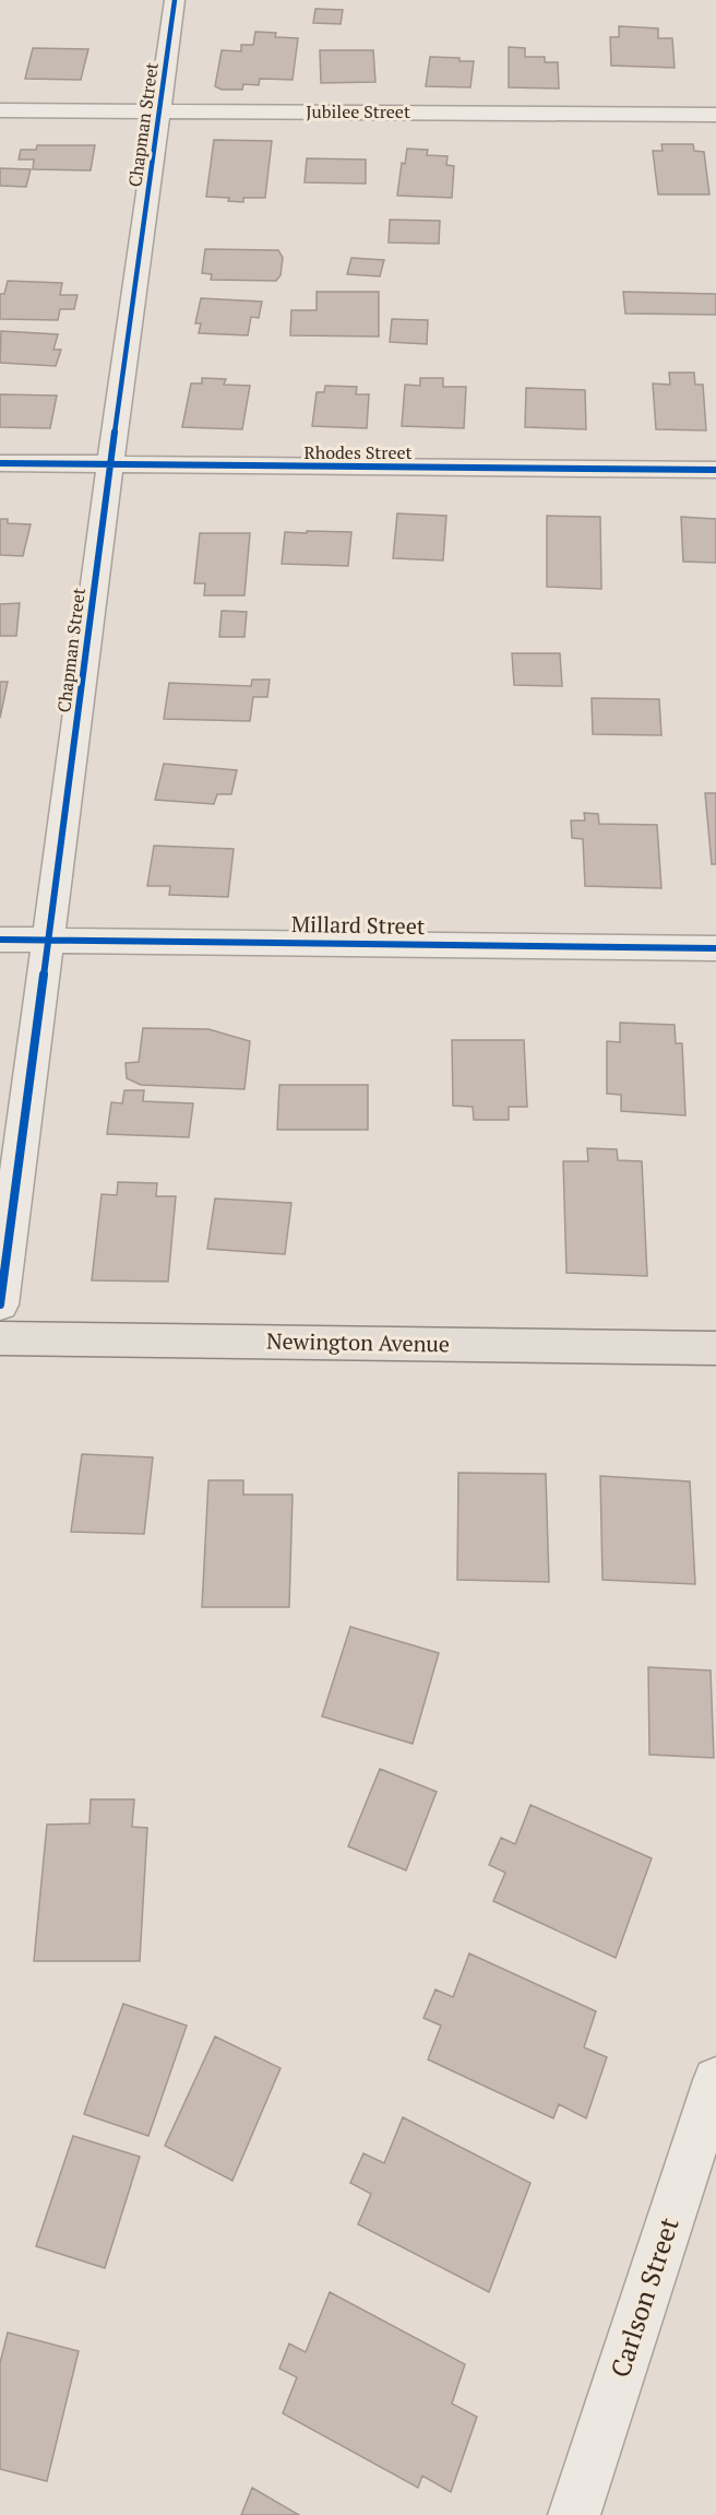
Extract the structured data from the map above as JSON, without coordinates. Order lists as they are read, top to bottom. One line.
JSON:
{"streets":{"main road":["Newington Avenue"],"street":["Jubilee Street","Chapman Street","Rhodes Street","Millard Street","Carlson Street"]},"crossings":[["Jubilee Street","Chapman Street"],["Chapman Street","Rhodes Street"],["Chapman Street","Millard Street"]]}
